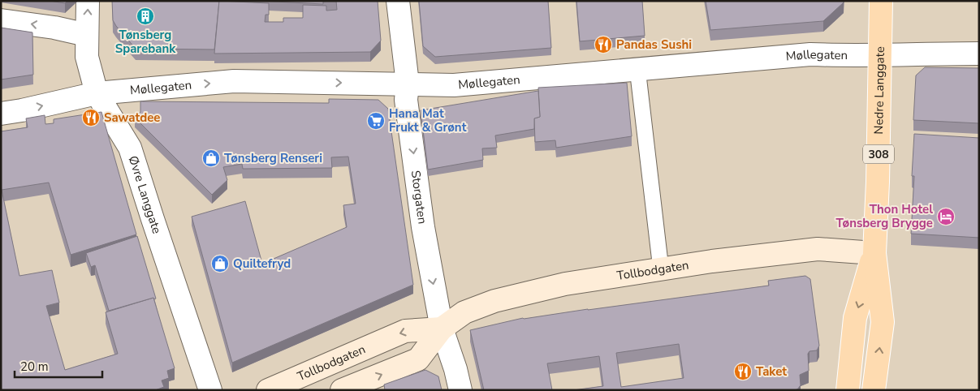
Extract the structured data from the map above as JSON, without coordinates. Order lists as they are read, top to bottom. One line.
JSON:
{"streets":{"main road":["Nedre Langgate","308","Tollbodgaten"],"street":["Møllegaten","Øvre Langgate","Storgaten"]},"crossings":[["Møllegaten","Nedre Langgate"],["Møllegaten","Øvre Langgate"],["Møllegaten","Storgaten"],["Nedre Langgate","Tollbodgaten"],["Storgaten","Tollbodgaten"]],"one_way":["Møllegaten","Storgaten"],"places":{"building":["Tønsberg Sparebank"],"restaurant":["Pandas Sushi","Sawatdee","Taket"],"supermarket":["Hana Mat Frukt & Grønt"],"shop":["Tønsberg Renseri","Quiltefryd"],"hotel":["Thon Hotel Tønsberg Brygge"]},"scale_bar":"20 m"}
